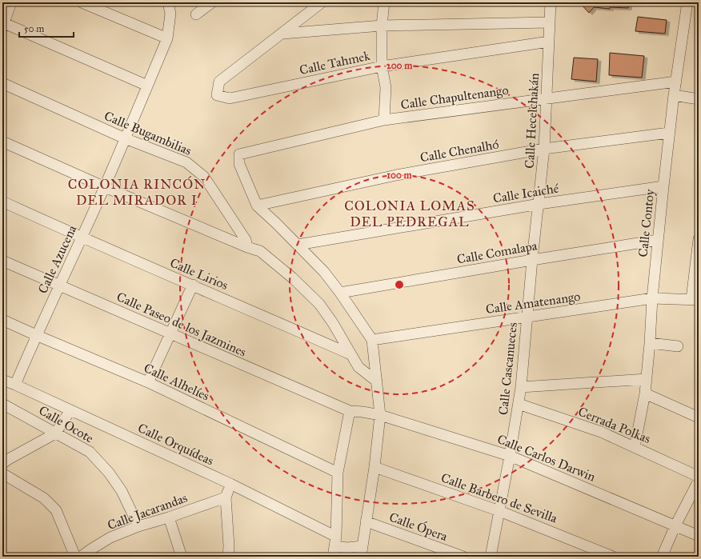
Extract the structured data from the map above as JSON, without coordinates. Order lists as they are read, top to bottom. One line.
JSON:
{"streets":{"street":["Calle Tahmek","Calle Chapultenango","Calle Hecelchakán","Calle Bugambilias","Calle Chenalhó","Calle Icaiché","Calle Contoy","Calle Comalapa","Calle Azucena","Calle Lirios","Calle Amatenango","Calle Paseo de los Jazmines","Calle Cascanueces","Calle Alhelíes","Calle Ocote","Cerrada Polkas","Calle Orquídeas","Calle Carlos Darwin","Calle Barbero de Sevilla","Calle Jacarandas","Calle Ópera"]},"crossings":[["Calle Tahmek","Calle Hecelchakán"],["Calle Chapultenango","Calle Hecelchakán"],["Calle Chapultenango","Calle Chenalhó"],["Calle Chapultenango","Calle Contoy"],["Calle Hecelchakán","Calle Chenalhó"],["Calle Hecelchakán","Calle Icaiché"],["Calle Hecelchakán","Calle Comalapa"],["Calle Hecelchakán","Calle Amatenango"],["Calle Hecelchakán","Calle Cascanueces"],["Calle Bugambilias","Calle Azucena"],["Calle Chenalhó","Calle Contoy"],["Calle Icaiché","Calle Contoy"],["Calle Contoy","Calle Comalapa"],["Calle Contoy","Calle Amatenango"],["Calle Contoy","Cerrada Polkas"],["Calle Azucena","Calle Lirios"],["Calle Azucena","Calle Paseo de los Jazmines"],["Calle Azucena","Calle Alhelíes"],["Calle Azucena","Calle Orquídeas"],["Calle Amatenango","Calle Cascanueces"],["Calle Paseo de los Jazmines","Calle Carlos Darwin"],["Calle Cascanueces","Cerrada Polkas"],["Calle Cascanueces","Calle Carlos Darwin"],["Calle Cascanueces","Calle Barbero de Sevilla"],["Calle Ocote","Calle Jacarandas"]],"districts":["COLONIA RINCÓN DEL MIRADOR I","COLONIA LOMAS DEL PEDREGAL"],"scale_bar":"50 m","rings":["200 m","100 m"]}
